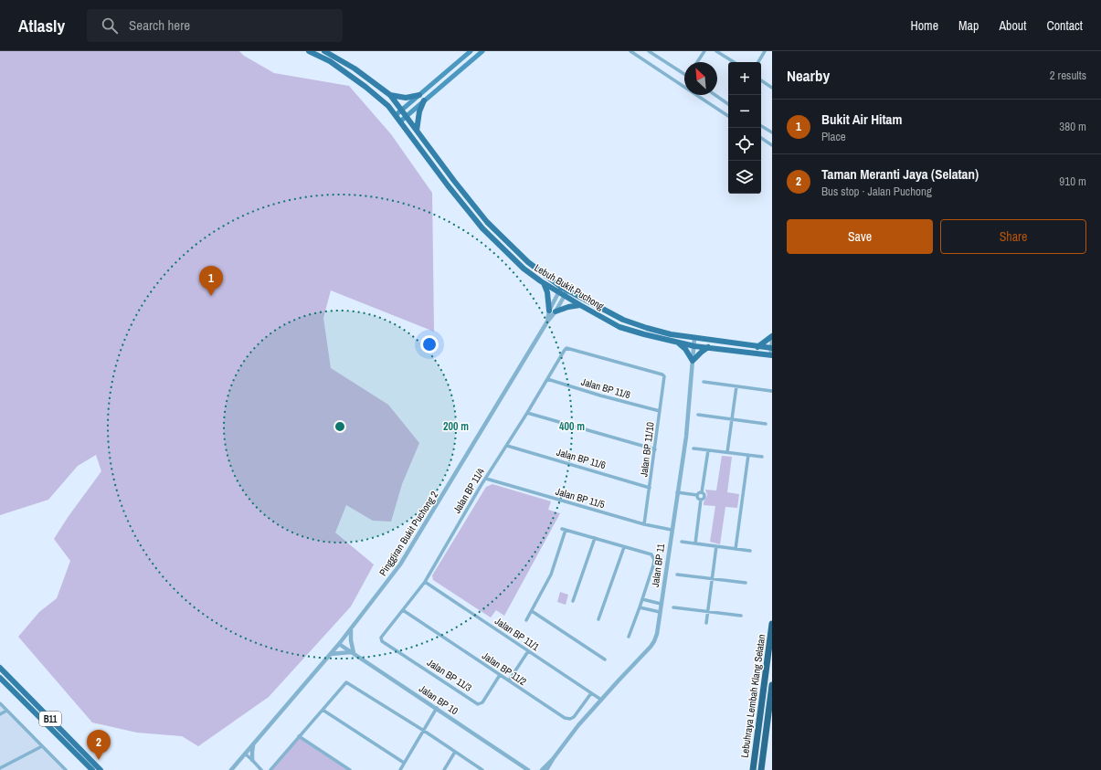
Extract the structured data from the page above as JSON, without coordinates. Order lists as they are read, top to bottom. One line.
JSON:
{"streets":{"highway":["Lebuhraya Lembah Klang Selatan"],"main road":["Lebuh Bukit Puchong","B11"],"street":["Jalan BP 11/8","Jalan BP 11/10","Jalan BP 11/6","Jalan BP 11/4","Jalan BP 11/5","Pinggiran Bukit Puchong 2","Jalan BP 11","Jalan BP 11/1","Jalan BP 11/2","Jalan BP 11/3","Jalan BP 10"]},"crossings":[["Lebuh Bukit Puchong","Pinggiran Bukit Puchong 2"],["Lebuh Bukit Puchong","Jalan BP 11"],["Jalan BP 11/8","Jalan BP 11/10"],["Jalan BP 11/8","Jalan BP 11/4"],["Jalan BP 11/10","Jalan BP 11/6"],["Jalan BP 11/10","Jalan BP 11/4"],["Jalan BP 11/10","Jalan BP 11/5"],["Jalan BP 11/6","Jalan BP 11/4"],["Jalan BP 11/4","Jalan BP 11/5"],["Jalan BP 11/4","Jalan BP 11/1"],["Jalan BP 11/4","Jalan BP 11/2"],["Jalan BP 11/4","Jalan BP 11/3"],["Jalan BP 11/5","Jalan BP 11"],["Pinggiran Bukit Puchong 2","Jalan BP 10"],["Jalan BP 11","Jalan BP 11/1"],["Jalan BP 11/1","Jalan BP 11/2"],["Jalan BP 11/2","Jalan BP 11/3"]],"north":"top left","page":{"header":"Atlasly","search":"Search here","nav":["Home","Map","About","Contact"],"heading":["Nearby","2 results"],"map_buttons":["+","−"],"list":[{"mark":"1","name":"Bukit Air Hitam","note":"Place","value":"380 m"},{"mark":"2","name":"Taman Meranti Jaya (Selatan)","note":"Bus stop · Jalan Puchong","value":"910 m"}],"buttons":["Save","Share"],"pins":["1","2"]},"rings":["200 m","400 m"]}
